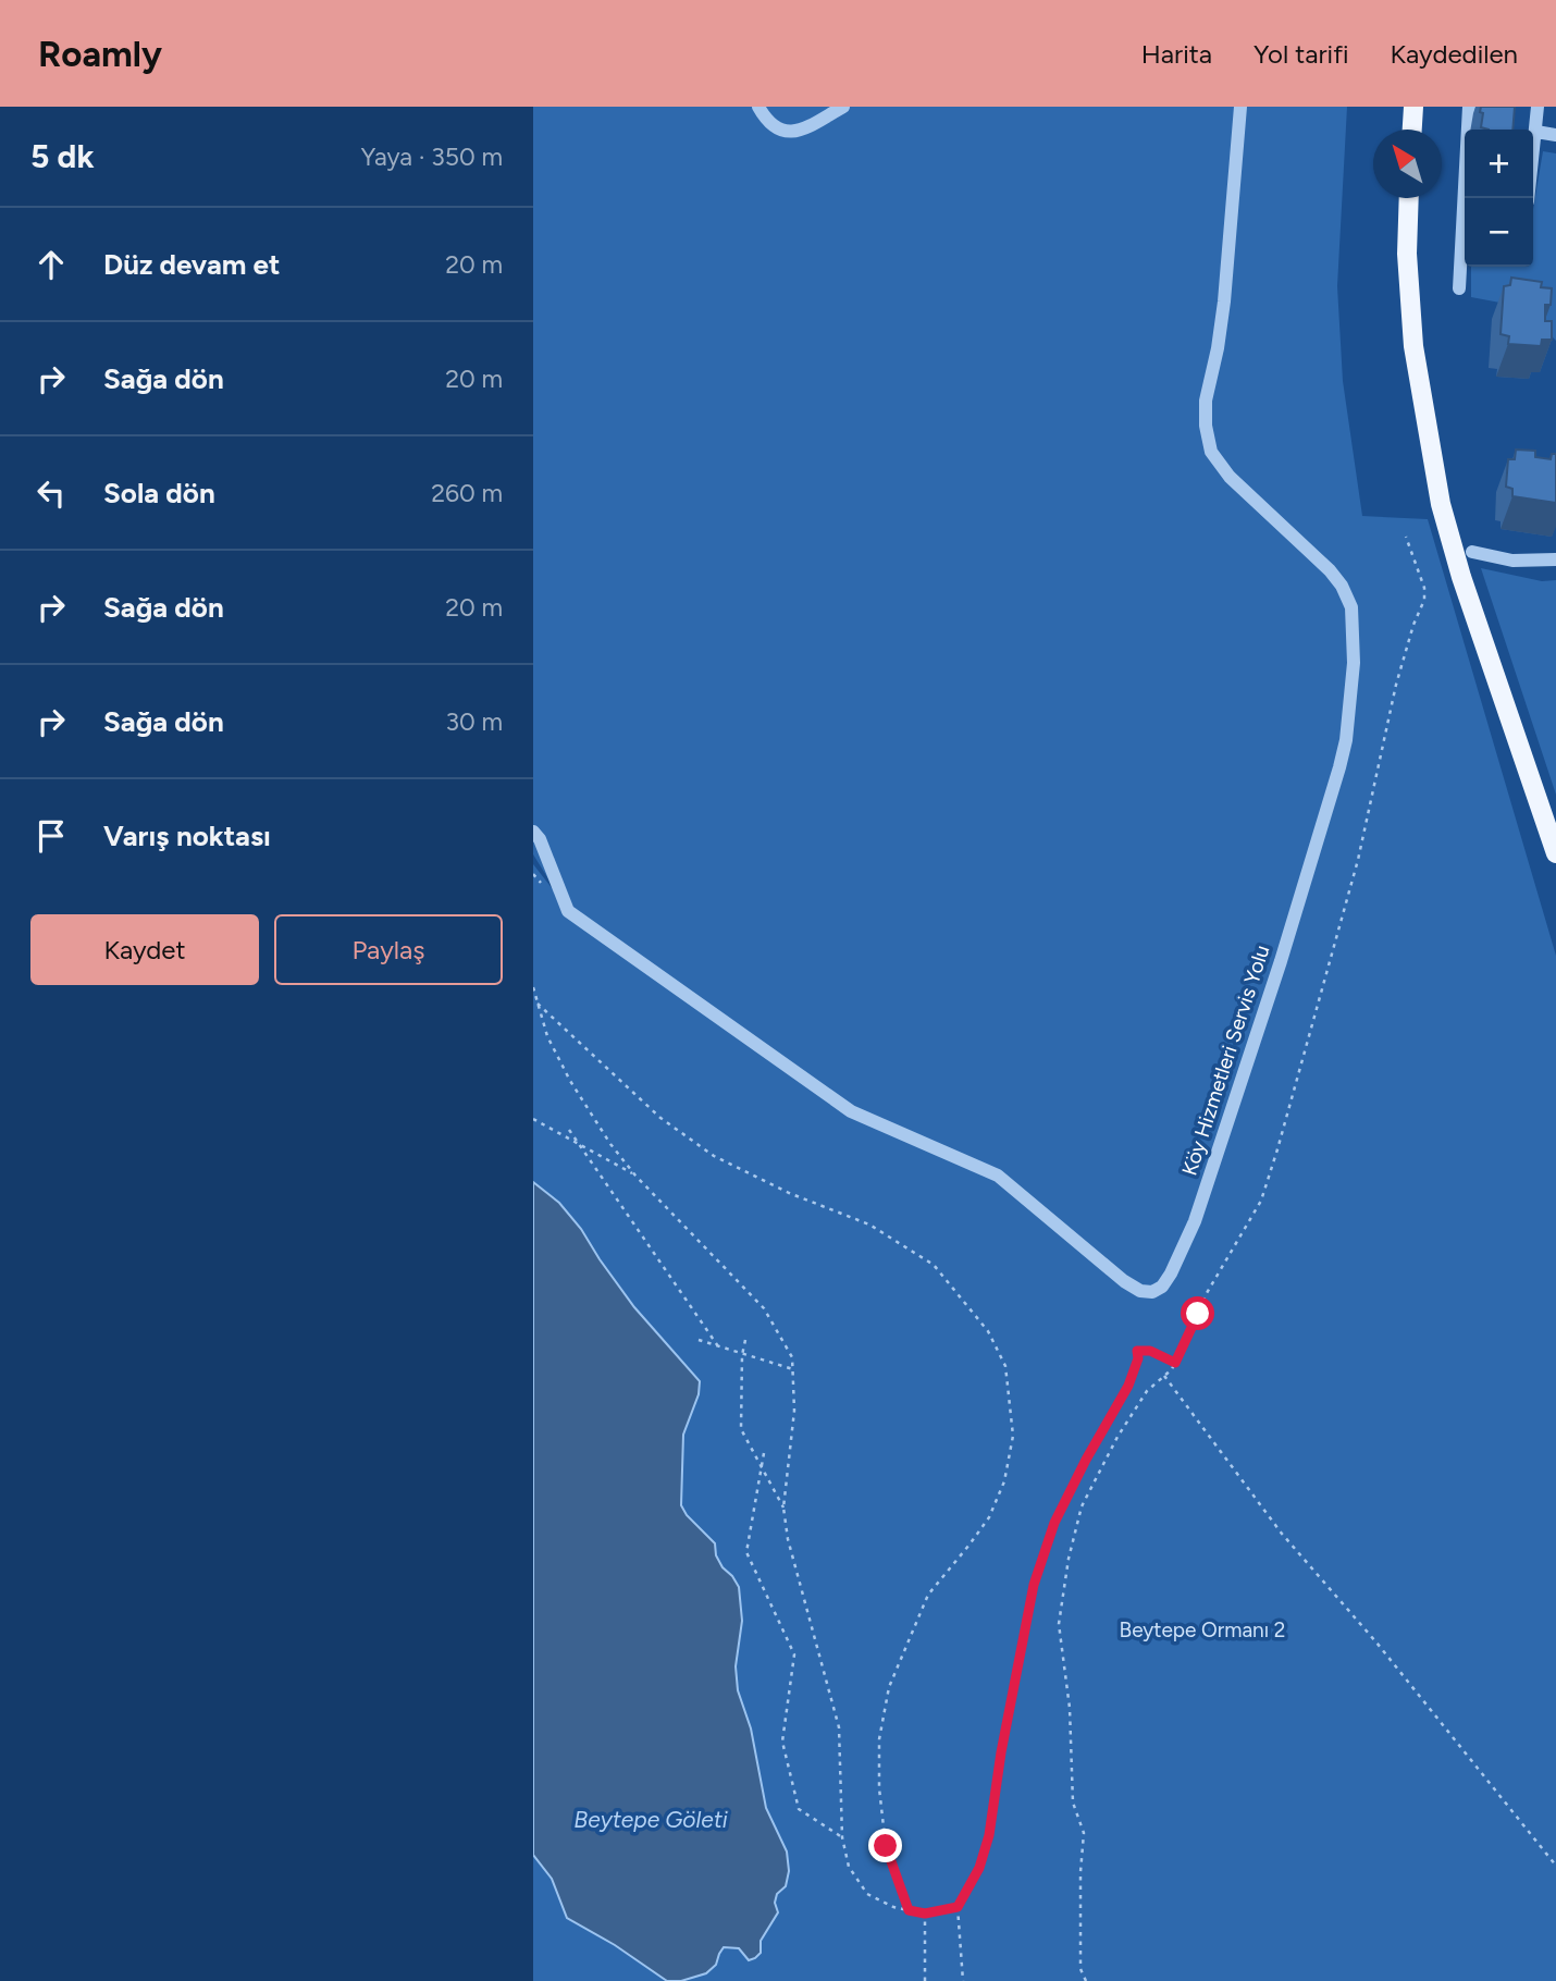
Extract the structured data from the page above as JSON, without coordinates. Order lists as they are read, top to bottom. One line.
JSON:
{"streets":{"street":["Köy Hizmetleri Servis Yolu"]},"water":["Beytepe Göleti"],"parks":["Beytepe Ormanı 2"],"north":"top left","page":{"header":"Roamly","nav":["Harita","Yol tarifi","Kaydedilen"],"heading":["5 dk","Yaya · 350 m"],"map_buttons":["+","−"],"list":[["Düz devam et","20 m"],["Sağa dön","20 m"],["Sola dön","260 m"],["Sağa dön","20 m"],["Sağa dön","30 m"],"Varış noktası"],"buttons":["Kaydet","Paylaş"]}}
